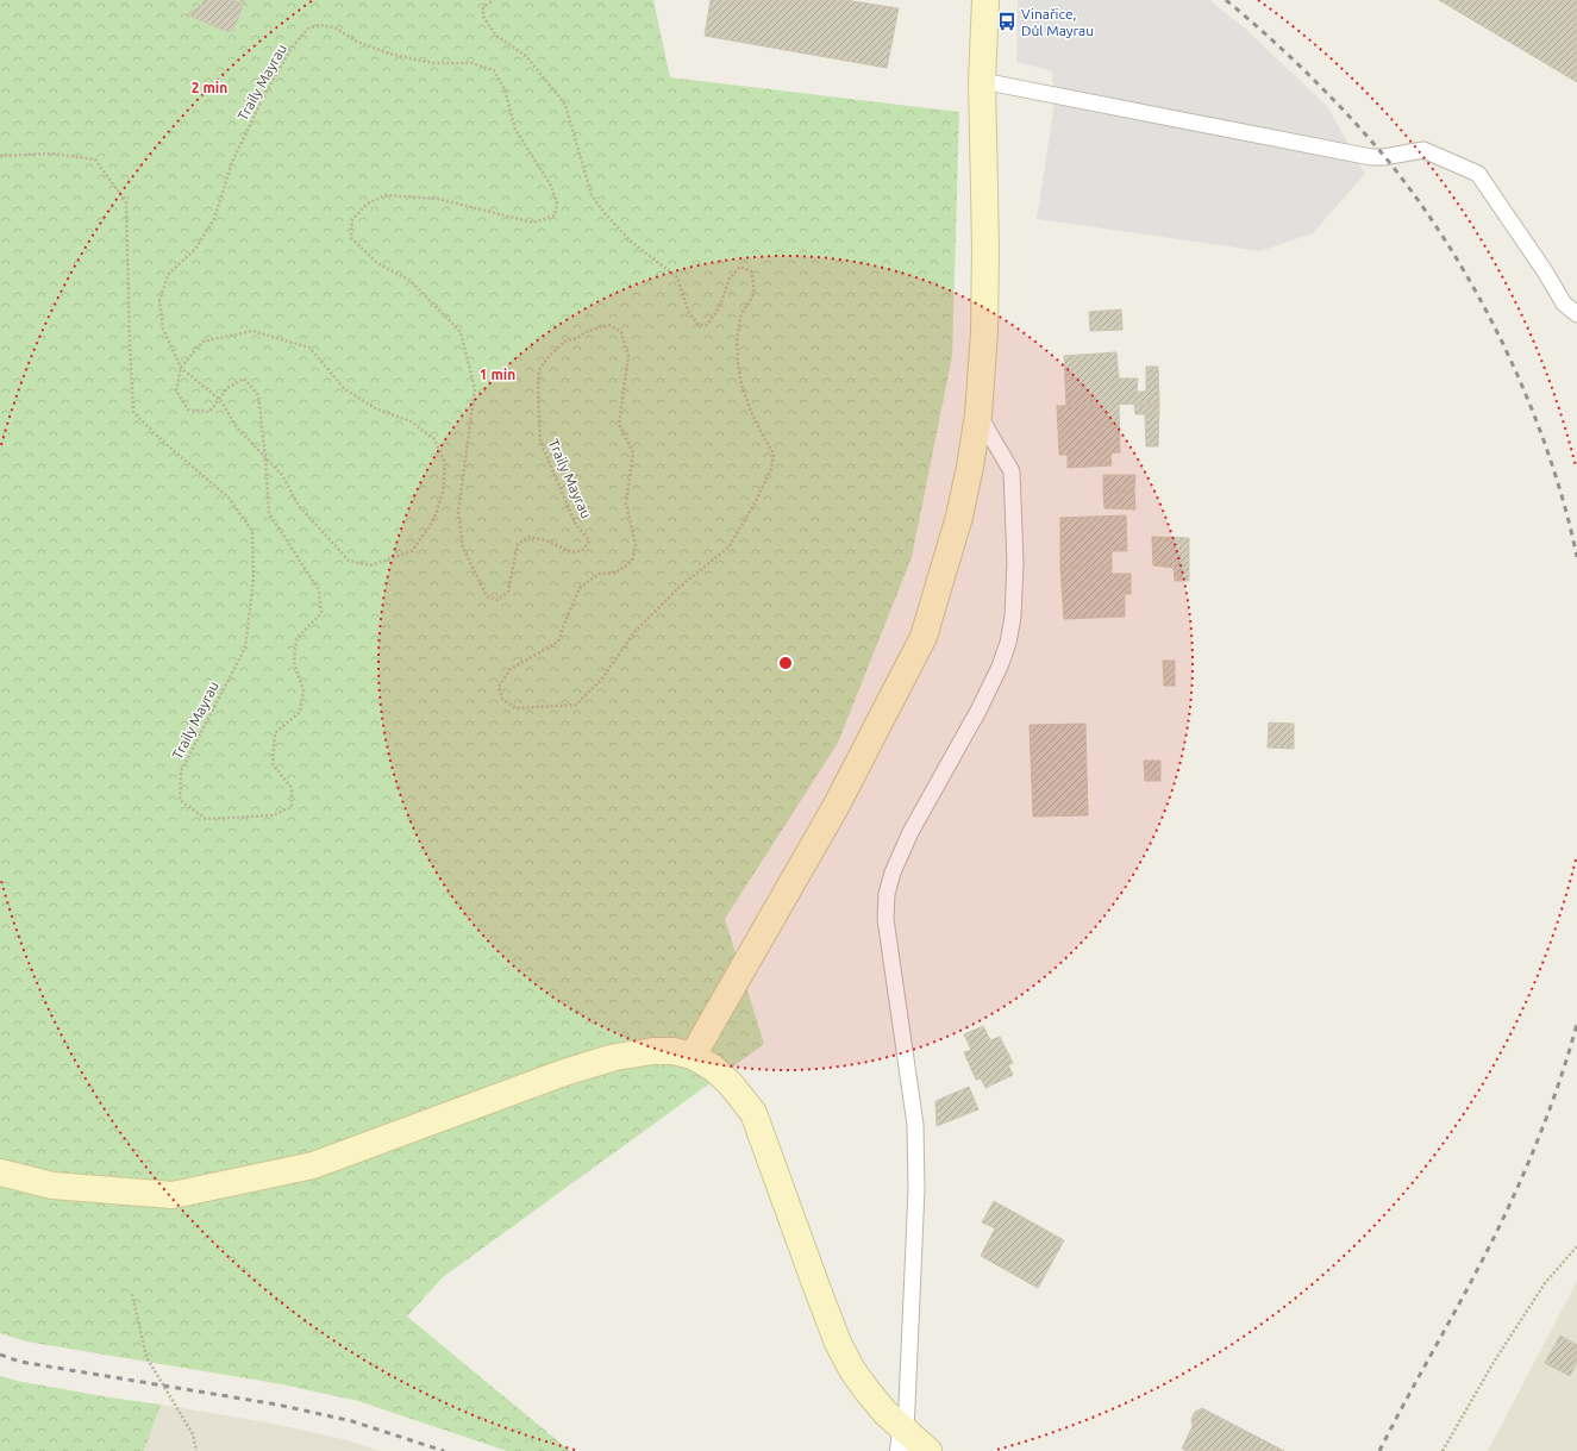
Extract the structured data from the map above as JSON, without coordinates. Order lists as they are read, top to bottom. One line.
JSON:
{"streets":{"path":["Traily Mayrau"]},"places":{"bus stop":["Vinařice, Důl Mayrau"]},"rings":["2 min","1 min"]}
